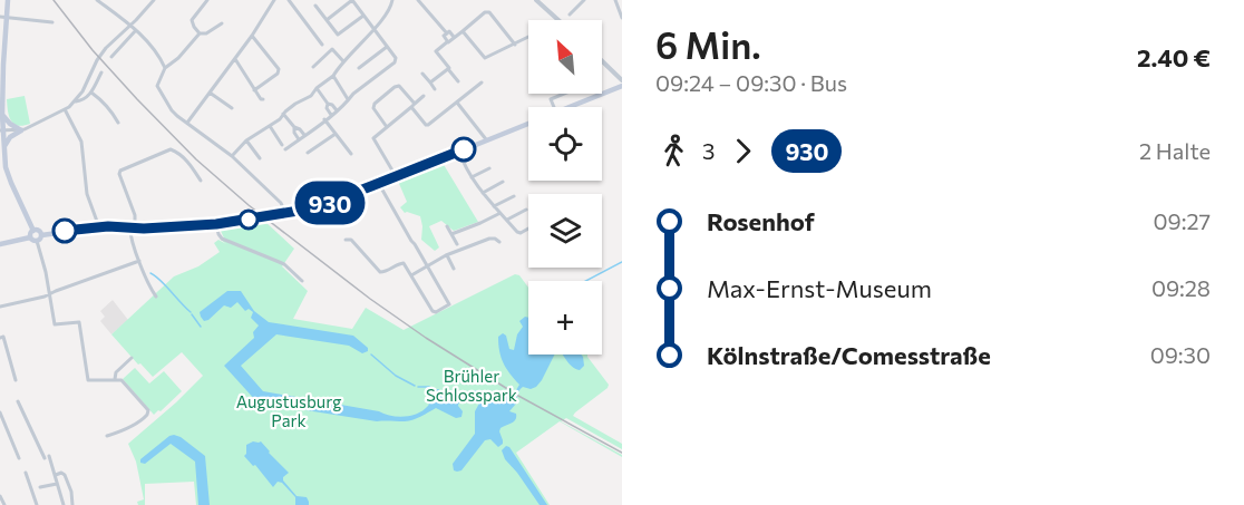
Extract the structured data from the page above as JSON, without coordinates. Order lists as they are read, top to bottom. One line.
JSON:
{"parks":["Brühler Schlosspark","Augustusburg Park"],"lines":["bus line 930"],"north":"top left","page":{"on_map":"930","heading":["6 Min.","09:24 – 09:30 · Bus","2.40 €"],"map_buttons":"+","legs":["3","930","2 Halte"],"list":[{"name":"Rosenhof","value":"09:27"},{"name":"Max-Ernst-Museum","value":"09:28"},{"name":"Kölnstraße/Comesstraße","value":"09:30"}]}}
